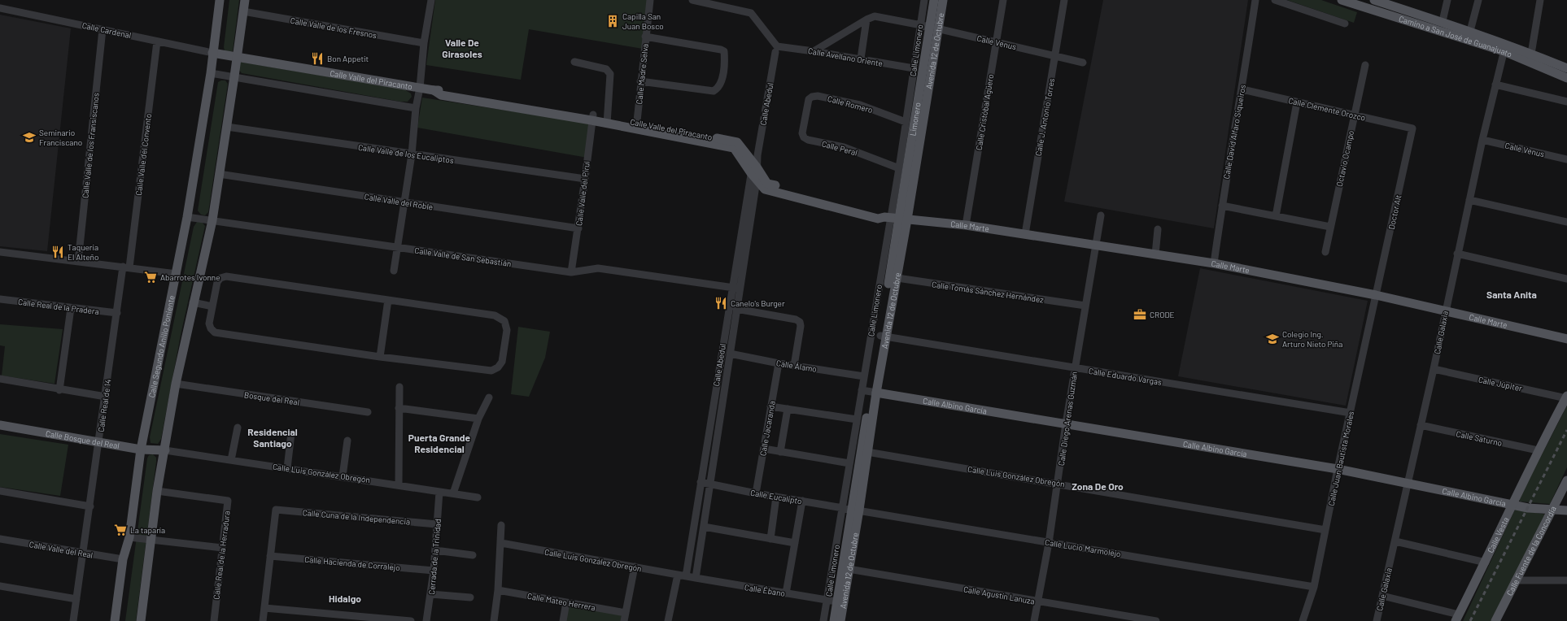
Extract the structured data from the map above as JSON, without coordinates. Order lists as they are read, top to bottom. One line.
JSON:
{"streets":{"main road":["Camino a San José de Guanajuato","Avenida 12 de Octubre","Calle Valle del Piracanto","Calle Marte","Calle Segundo Anillo Poniente","Calle Albino García","Calle Bosque del Real","Calle Vesta","Calle Fuente de la Concordia"],"street":["Calle Valle de los Fresnos","Calle Cardenal","Calle Venus","Calle Limonero","Calle Avellano Oriente","Calle Madre Selva","Calle Abedul","Calle Romero","Calle Clemente Orozco","Calle Cristóbal Agüero","Calle J. Antonio Torres","Calle David Alfaro Siqueiros","Calle Valle de los Fransiscanos","Calle Peral","Calle Valle de los Eucaliptos","Calle Valle del Convento","Octavio Ocampo","Calle Valle del Pirul","Calle Valle del Roble","Doctor Alt","Calle Valle de San Sebastián","Calle Tomás Sánchez Hernández","Calle Real de la Pradera","Calle Galaxia","Calle Álamo","Calle Eduardo Vargas","Calle Júpiter","Bosque del Real","Calle Real de 14","Calle Diego Arenas Guzmán","Calle Jacaranda","Calle Saturno","Calle Juan Bautista Morales","Calle Luis González Obregón","Calle Eucalipto","Calle Cuna de la Independencia","Calle Lucio Marmolejo","Calle Valle del Real","Calle Real de la Herradura","Cerrada de la Trinidad","Calle Hacienda de Corralejo","Calle Ébano","Calle Agustín Lanuza","Calle Mateo Herrera"]},"crossings":[["Calle Cardenal","Calle Valle del Piracanto"],["Calle Cardenal","Calle Valle de los Fransiscanos"],["Calle Cardenal","Calle Valle del Convento"],["Calle Cardenal","Calle Segundo Anillo Poniente"],["Camino a San José de Guanajuato","Calle Galaxia"],["Calle Venus","Calle Limonero"],["Calle Venus","Avenida 12 de Octubre"],["Calle Venus","Calle Cristóbal Agüero"],["Calle Venus","Calle J. Antonio Torres"],["Calle Venus","Calle Galaxia"],["Calle Limonero","Avenida 12 de Octubre"],["Calle Limonero","Calle Avellano Oriente"],["Calle Limonero","Calle Valle del Piracanto"],["Calle Limonero","Calle Romero"],["Calle Limonero","Calle Peral"],["Calle Limonero","Calle Marte"],["Calle Limonero","Calle Álamo"],["Calle Limonero","Calle Albino García"],["Calle Limonero","Calle Eucalipto"],["Calle Limonero","Calle Ébano"],["Avenida 12 de Octubre","Calle Marte"],["Avenida 12 de Octubre","Calle Tomás Sánchez Hernández"],["Avenida 12 de Octubre","Calle Eduardo Vargas"],["Avenida 12 de Octubre","Calle Albino García"],["Avenida 12 de Octubre","Calle Luis González Obregón"],["Avenida 12 de Octubre","Calle Eucalipto"],["Avenida 12 de Octubre","Calle Lucio Marmolejo"],["Avenida 12 de Octubre","Calle Ébano"],["Avenida 12 de Octubre","Calle Agustín Lanuza"],["Calle Avellano Oriente","Calle Abedul"],["Calle Madre Selva","Calle Valle del Piracanto"],["Calle Valle del Piracanto","Calle Abedul"],["Calle Valle del Piracanto","Calle Valle del Pirul"],["Calle Valle del Piracanto","Calle Marte"],["Calle Valle del Piracanto","Calle Segundo Anillo Poniente"],["Calle Abedul","Calle Valle de San Sebastián"],["Calle Abedul","Calle Álamo"],["Calle Abedul","Calle Luis González Obregón"],["Calle Abedul","Calle Eucalipto"],["Calle Abedul","Calle Ébano"],["Calle Romero","Calle Peral"],["Calle Clemente Orozco","Calle David Alfaro Siqueiros"],["Calle Clemente Orozco","Octavio Ocampo"],["Calle Clemente Orozco","Doctor Alt"],["Calle Cristóbal Agüero","Calle Marte"],["Calle J. Antonio Torres","Calle Marte"],["Calle David Alfaro Siqueiros","Calle Marte"],["Calle Valle de los Eucaliptos","Calle Valle del Pirul"],["Calle Valle del Convento","Calle Real de 14"],["Calle Valle del Pirul","Calle Valle del Roble"],["Calle Valle del Pirul","Calle Valle de San Sebastián"],["Doctor Alt","Calle Marte"],["Doctor Alt","Calle Juan Bautista Morales"],["Calle Marte","Calle Galaxia"],["Calle Marte","Calle Diego Arenas Guzmán"],["Calle Marte","Calle Juan Bautista Morales"],["Calle Valle de San Sebastián","Calle Segundo Anillo Poniente"],["Calle Tomás Sánchez Hernández","Calle Diego Arenas Guzmán"],["Calle Real de la Pradera","Calle Real de 14"],["Calle Galaxia","Calle Júpiter"],["Calle Galaxia","Calle Albino García"],["Calle Galaxia","Calle Saturno"],["Calle Segundo Anillo Poniente","Calle Bosque del Real"],["Calle Segundo Anillo Poniente","Calle Valle del Real"],["Calle Álamo","Calle Jacaranda"],["Calle Eduardo Vargas","Calle Diego Arenas Guzmán"],["Calle Eduardo Vargas","Calle Juan Bautista Morales"],["Calle Júpiter","Calle Vesta"],["Calle Real de 14","Calle Bosque del Real"],["Calle Real de 14","Calle Valle del Real"],["Calle Albino García","Calle Diego Arenas Guzmán"],["Calle Albino García","Calle Juan Bautista Morales"],["Calle Albino García","Calle Vesta"],["Calle Albino García","Calle Fuente de la Concordia"],["Calle Diego Arenas Guzmán","Calle Luis González Obregón"],["Calle Diego Arenas Guzmán","Calle Lucio Marmolejo"],["Calle Diego Arenas Guzmán","Calle Agustín Lanuza"],["Calle Jacaranda","Calle Eucalipto"],["Calle Saturno","Calle Vesta"],["Calle Bosque del Real","Calle Luis González Obregón"],["Calle Juan Bautista Morales","Calle Luis González Obregón"],["Calle Juan Bautista Morales","Calle Lucio Marmolejo"],["Calle Luis González Obregón","Cerrada de la Trinidad"],["Calle Luis González Obregón","Calle Ébano"],["Calle Eucalipto","Calle Lucio Marmolejo"],["Calle Cuna de la Independencia","Cerrada de la Trinidad"],["Calle Cuna de la Independencia","Calle Hacienda de Corralejo"],["Cerrada de la Trinidad","Calle Hacienda de Corralejo"]],"districts":["Valle De Girasoles","Santa Anita","Residencial Santiago","Puerta Grande Residencial","Zona De Oro","Hidalgo"],"places":{"building":["Capilla San Juan Bosco"],"restaurant":["Bon Appetit","Taqueria El Alteño","Canelo's Burger"],"school or university":["Seminario Franciscano","Colegio Ing. Arturo Nieto Piña"],"supermarket":["Abarrotes Ivonne","La taparía"],"office":["CRODE"]}}
